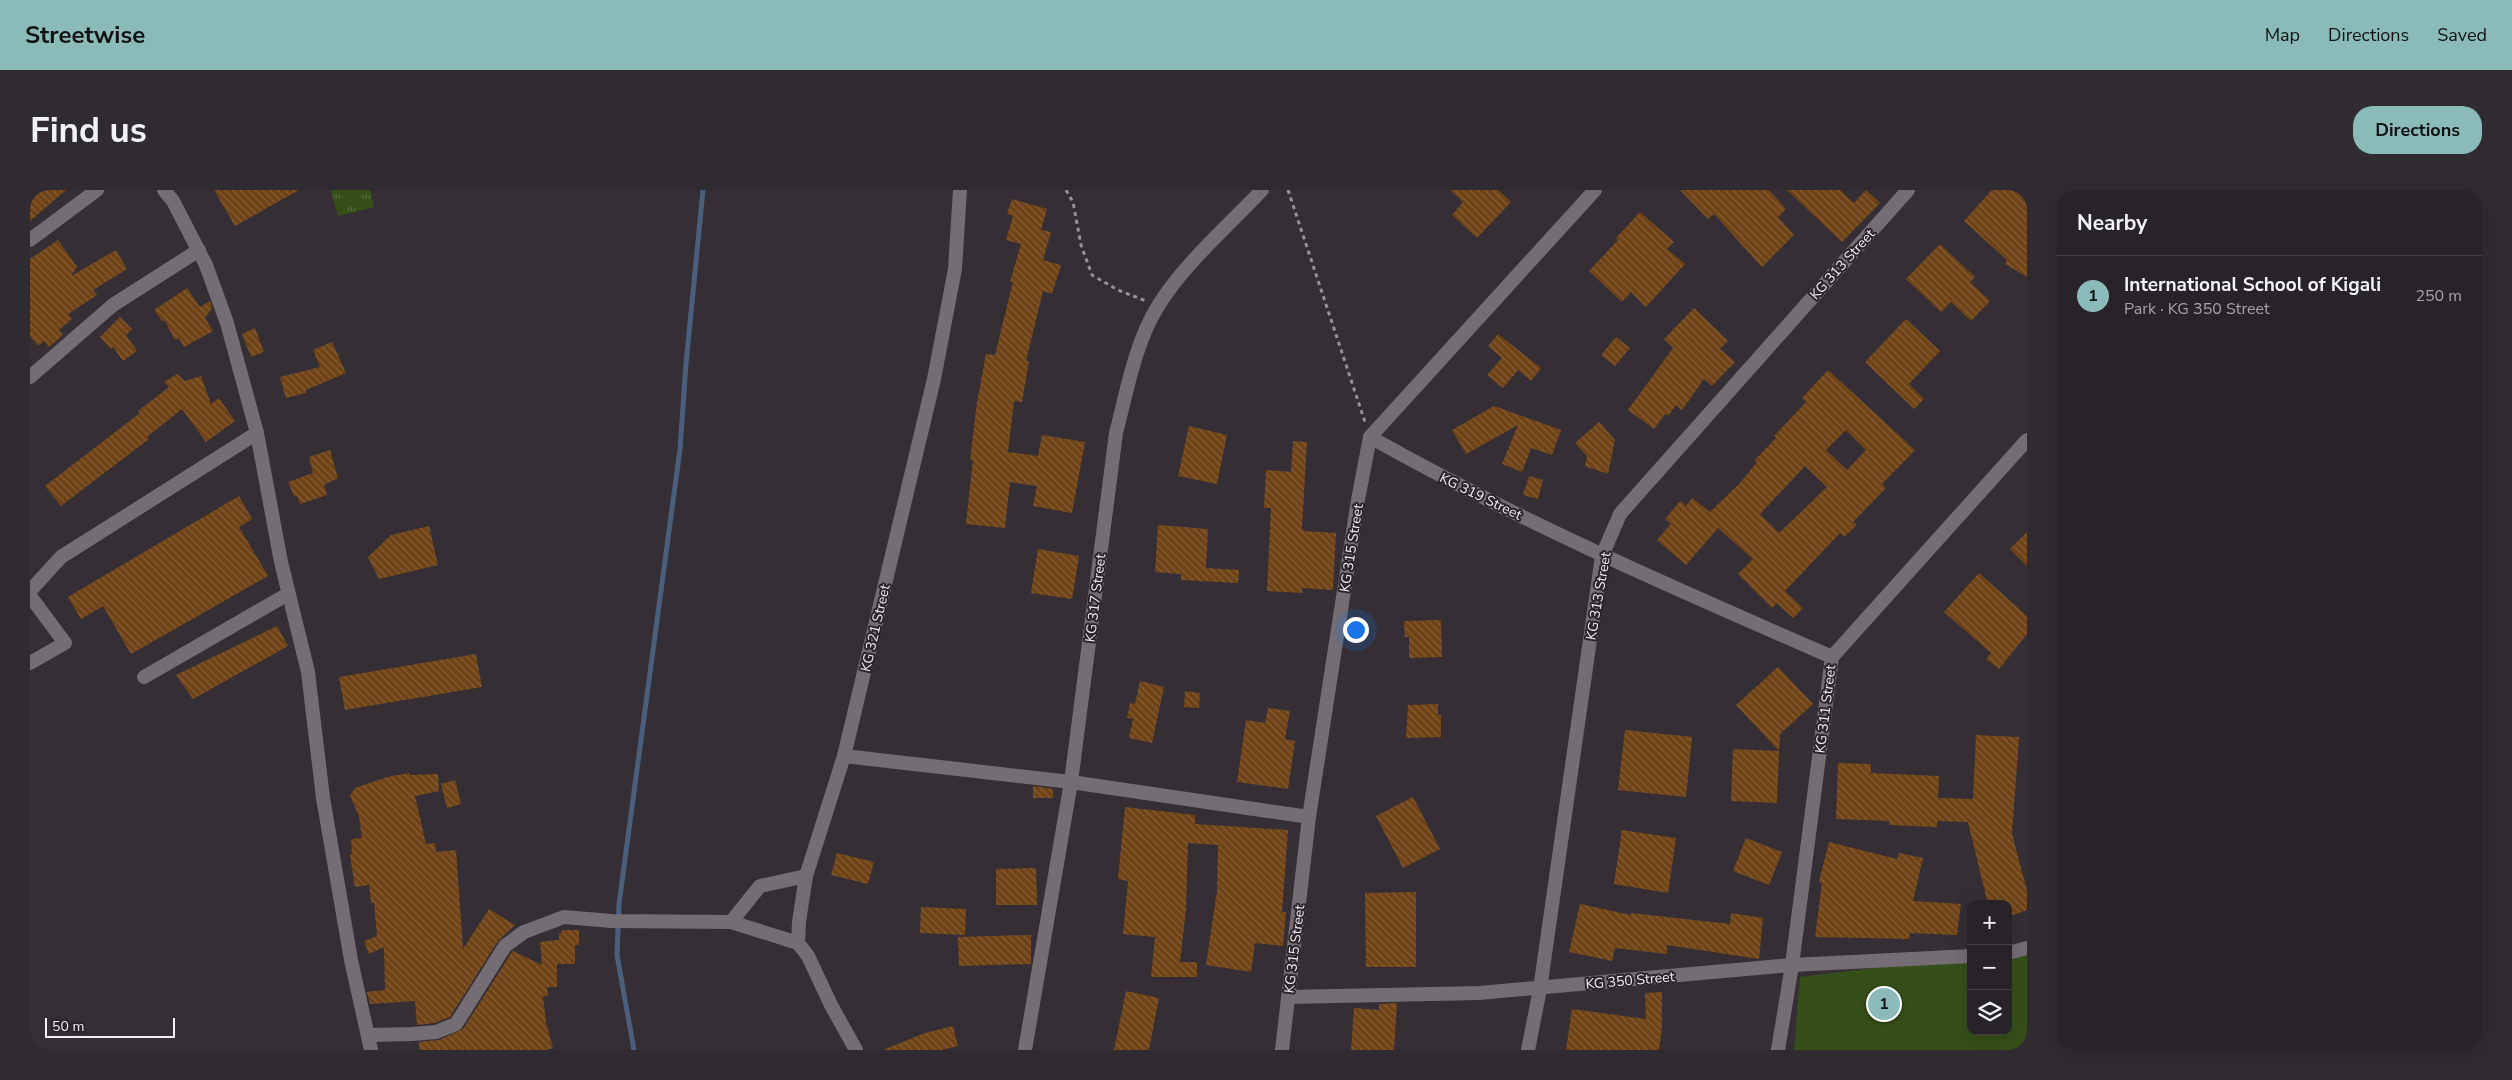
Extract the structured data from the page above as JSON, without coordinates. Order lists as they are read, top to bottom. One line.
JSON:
{"streets":{"street":["KG 313 Street","KG 319 Street","KG 315 Street","KG 317 Street","KG 321 Street","KG 311 Street","KG 350 Street"]},"crossings":[["KG 313 Street","KG 319 Street"],["KG 313 Street","KG 350 Street"],["KG 319 Street","KG 315 Street"],["KG 319 Street","KG 311 Street"],["KG 315 Street","KG 350 Street"],["KG 311 Street","KG 350 Street"]],"scale_bar":"50 m","page":{"header":"Streetwise","nav":["Map","Directions","Saved"],"buttons":"Directions","title":"Find us","heading":"Nearby","list":[{"mark":"1","name":"International School of Kigali","note":"Park · KG 350 Street","value":"250 m"}],"map_buttons":["+","−"],"pins":"1","scale":"50 m"}}
